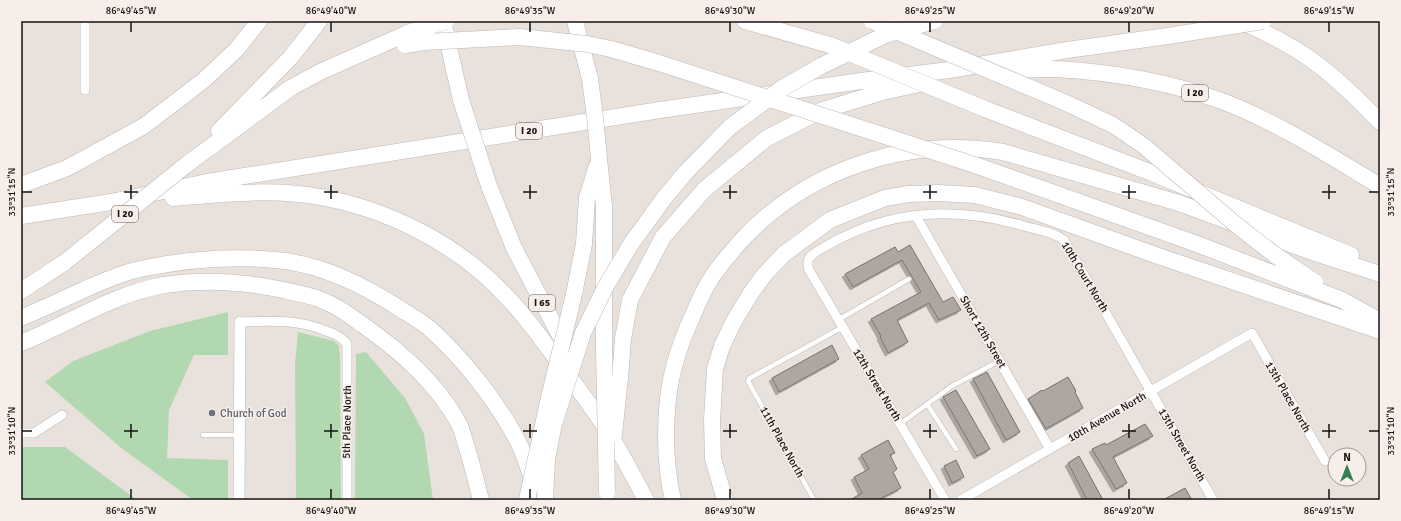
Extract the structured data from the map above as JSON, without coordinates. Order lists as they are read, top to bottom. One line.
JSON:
{"streets":{"highway":["I 20","I 65"],"street":["10th Court North","Short 12th Street","12th Street North","13th Place North","10th Avenue North","5th Place North","13th Street North"],"lane":["11th Place North"]},"crossings":[["I 20","I 65"],["10th Court North","Short 12th Street"],["10th Court North","12th Street North"],["10th Court North","10th Avenue North"],["10th Court North","13th Street North"],["Short 12th Street","10th Avenue North"],["12th Street North","11th Place North"],["13th Place North","10th Avenue North"],["10th Avenue North","13th Street North"]],"places":["Church of God"],"north":"top","coordinates":["86°49'45\"W","86°49'40\"W","86°49'35\"W","86°49'30\"W","86°49'25\"W","86°49'20\"W","86°49'15\"W","33°31'15\"N","33°31'10\"N"]}
